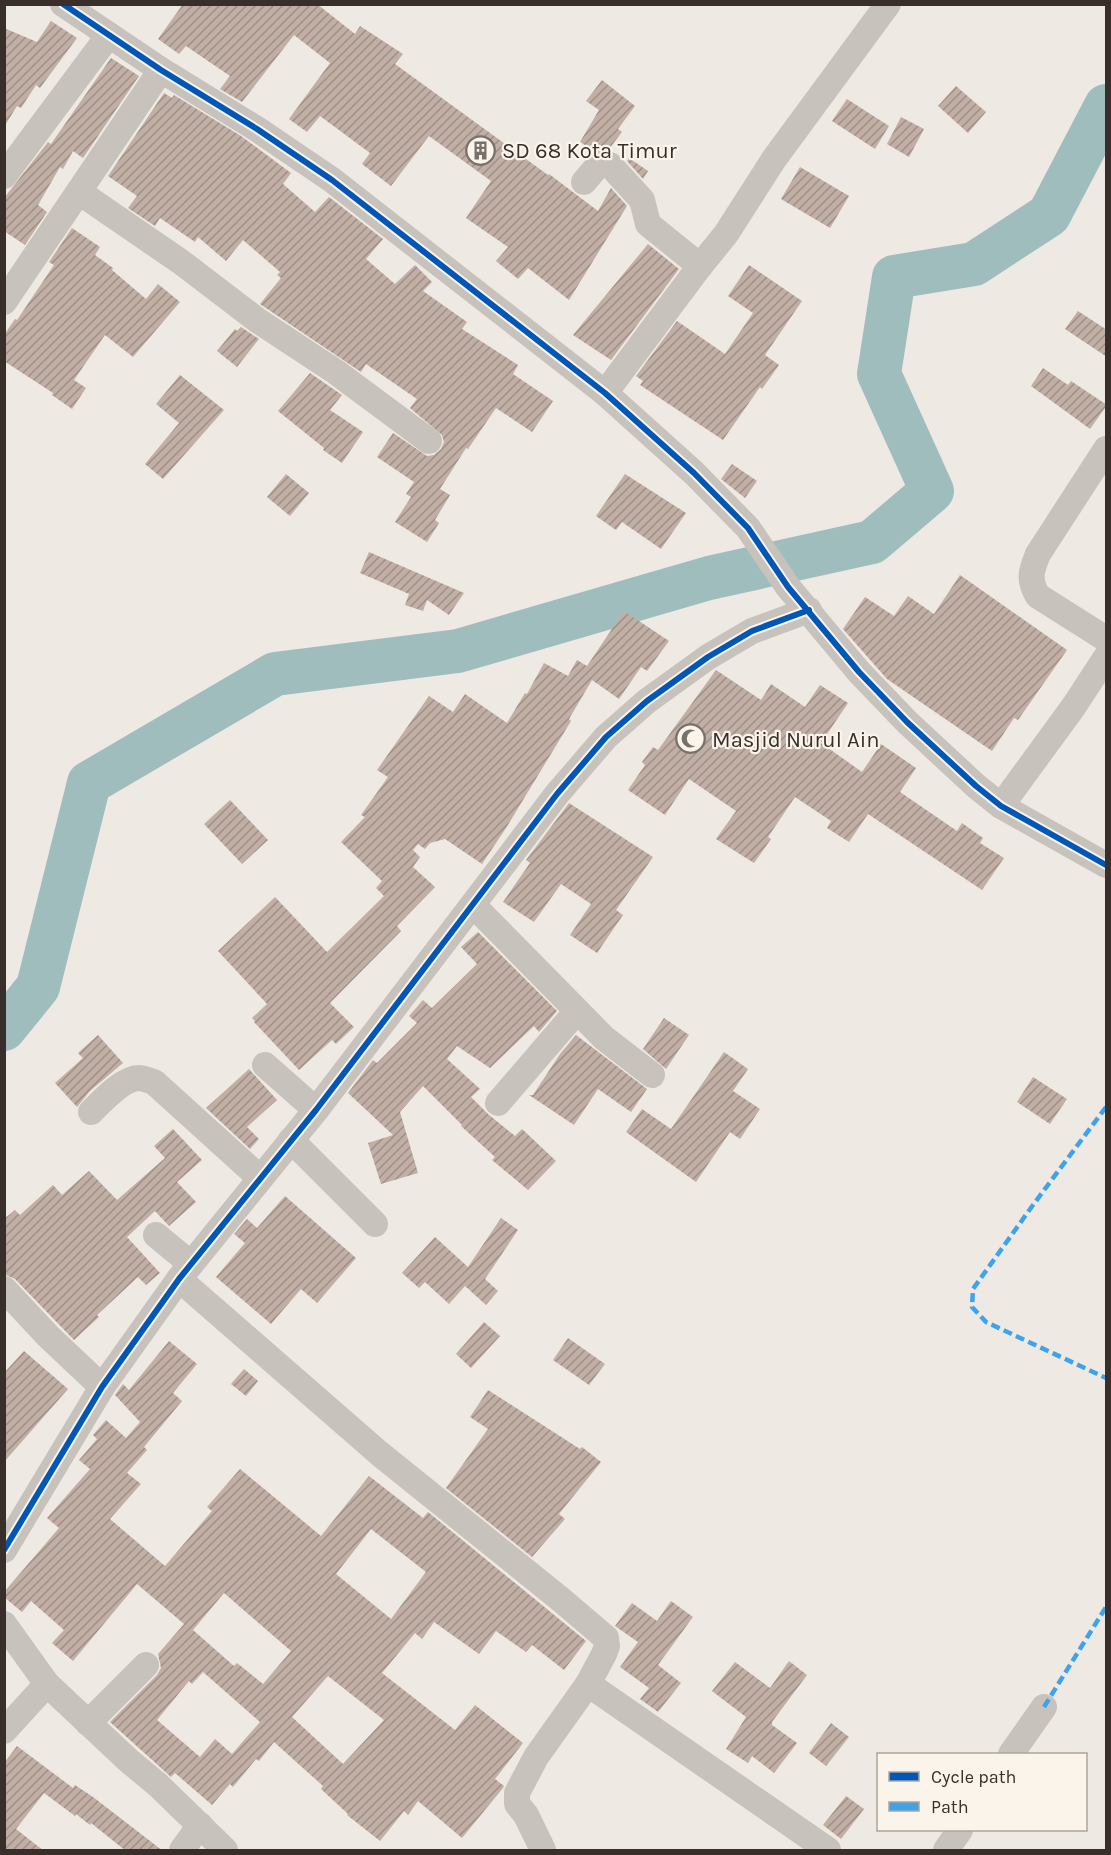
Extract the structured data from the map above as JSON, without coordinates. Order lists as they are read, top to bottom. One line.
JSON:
{"places":{"building":["SD 68 Kota Timur"],"mosque":["Masjid Nurul Ain"]},"legend":["Cycle path","Path"]}
